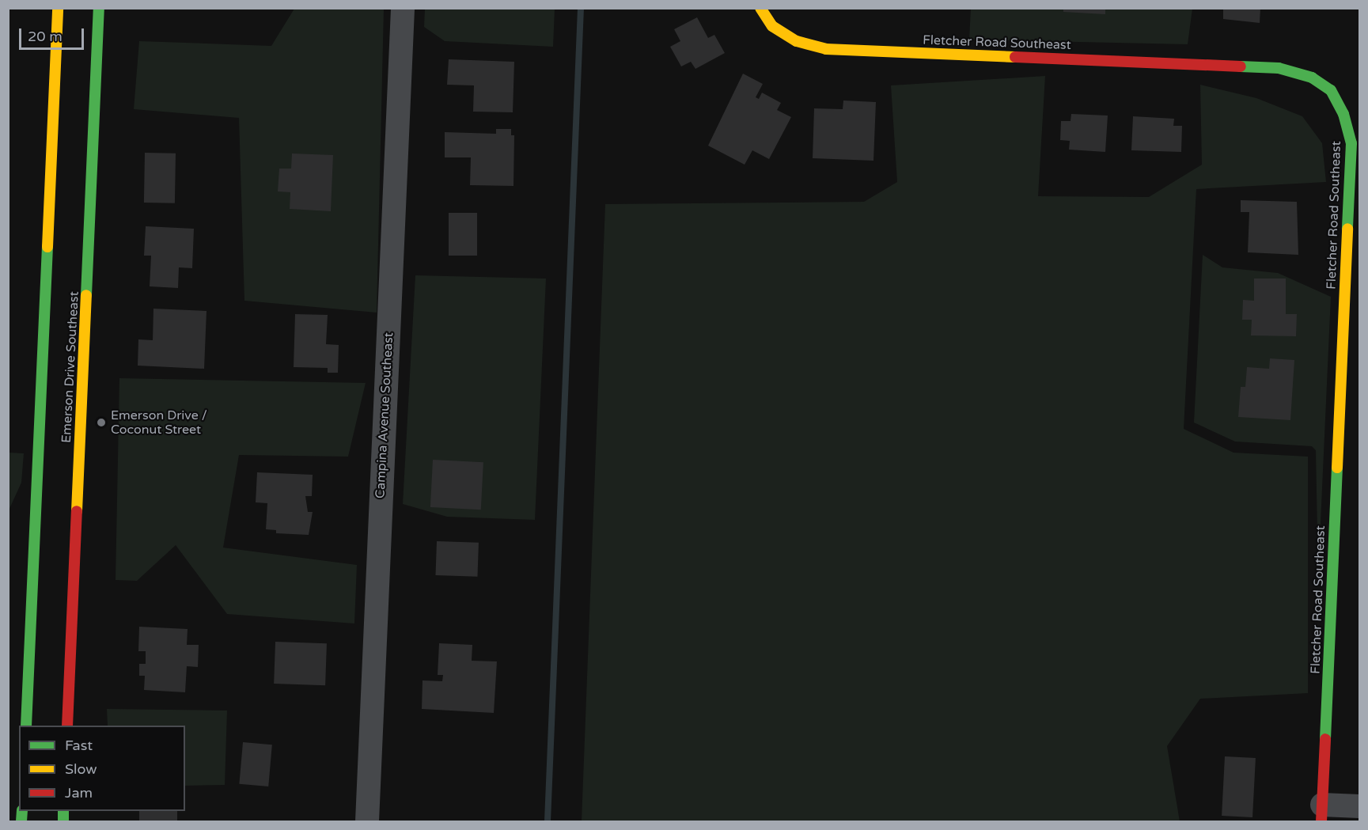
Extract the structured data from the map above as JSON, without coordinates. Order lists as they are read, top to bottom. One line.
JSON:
{"streets":{"street":["Fletcher Road Southeast","Emerson Drive Southeast","Campina Avenue Southeast"]},"places":["Emerson Drive / Coconut Street"],"legend":["Fast","Slow","Jam"],"scale_bar":"20 m"}
